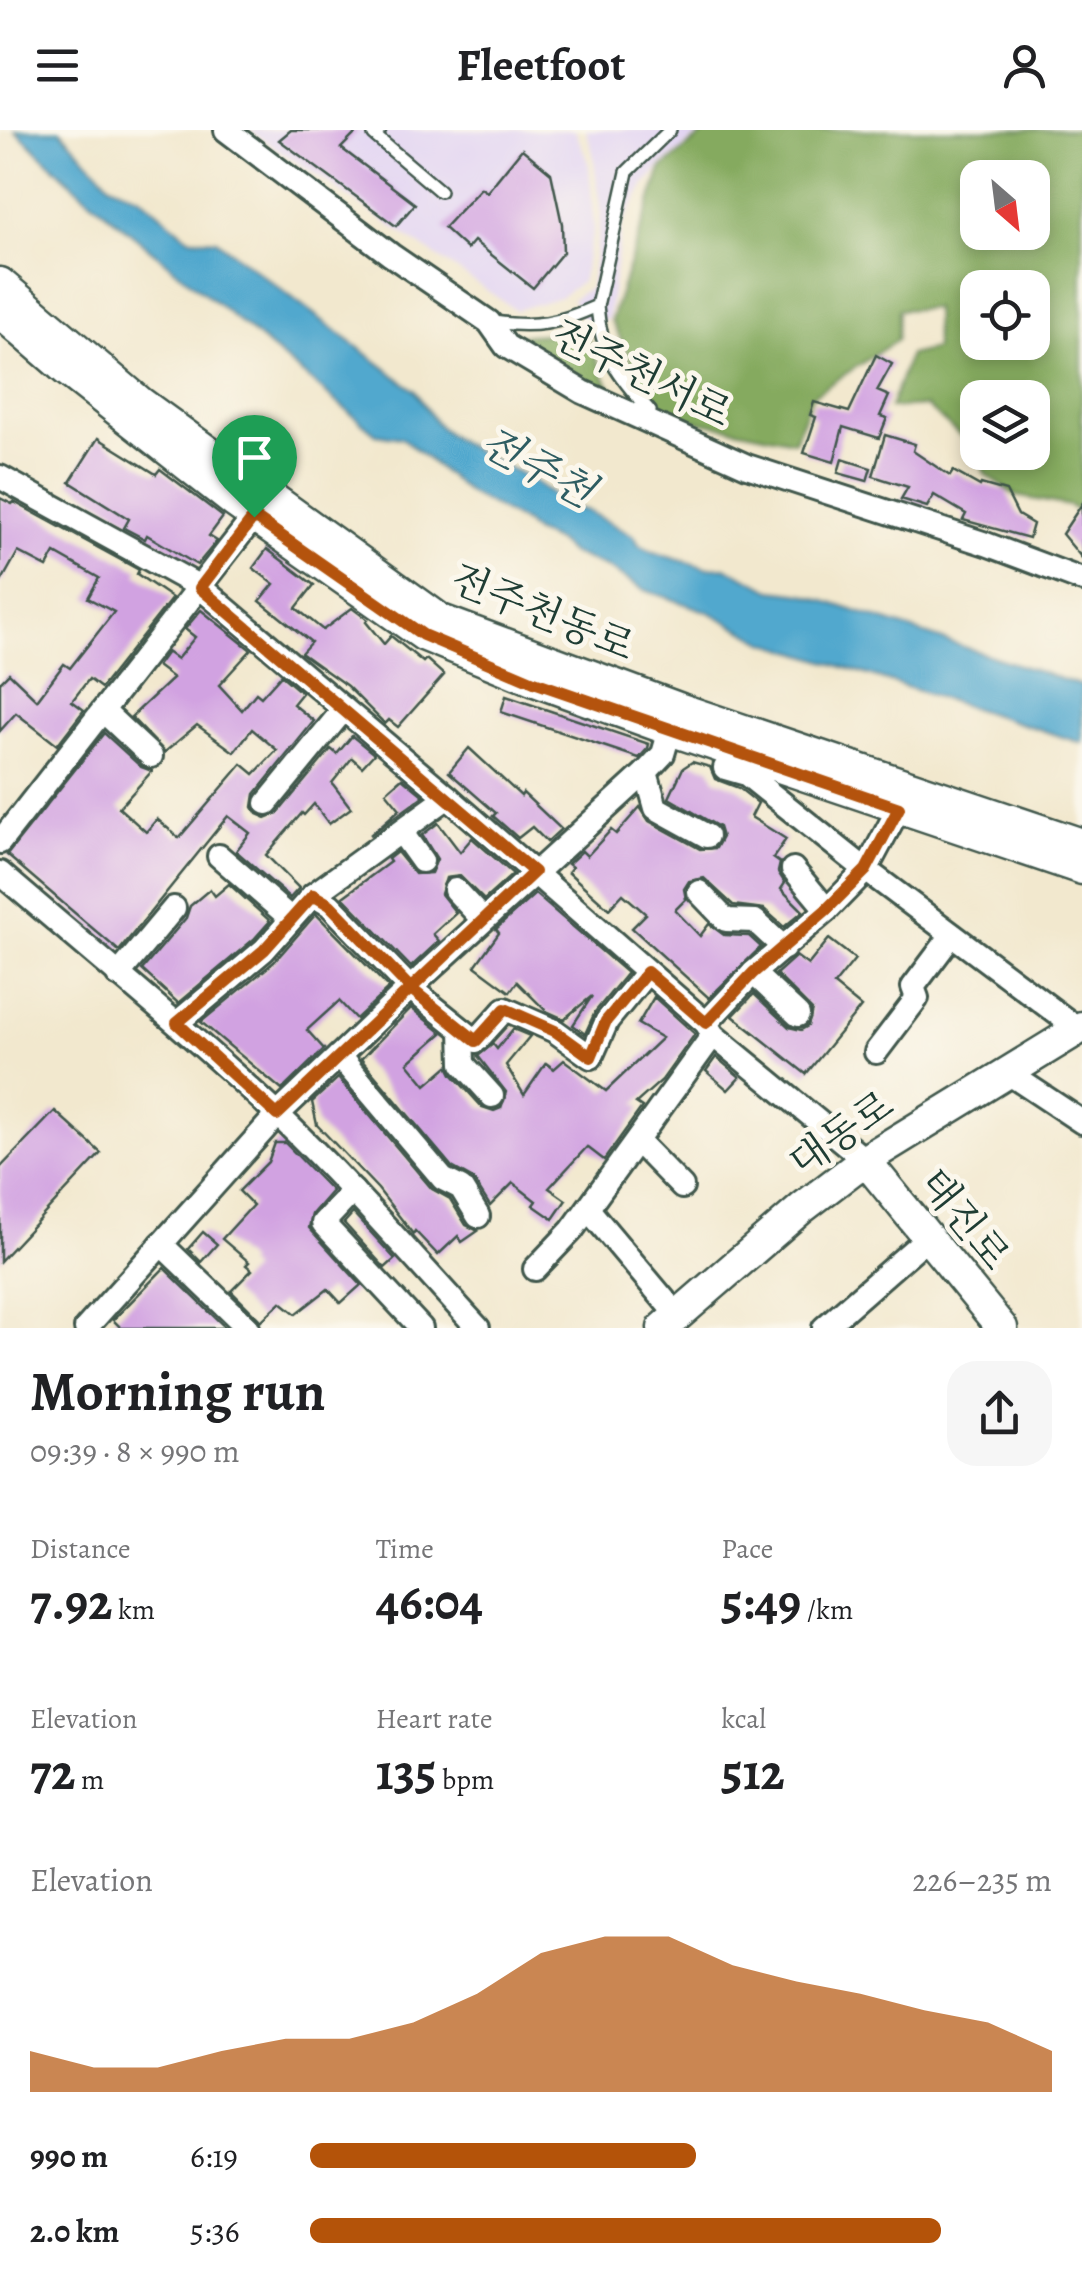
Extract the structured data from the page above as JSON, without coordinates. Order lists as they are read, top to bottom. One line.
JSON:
{"streets":{"street":["전주천서로","전주천동로","대동로","태진로"]},"crossings":[["대동로","태진로"]],"water":["전주천"],"north":"bottom right","page":{"header":"Fleetfoot","heading":["Morning run","09:39 · 8 × 990 m"],"stats":[["Distance","7.92 km"],["Time","46:04"],["Pace","5:49 /km"],["Elevation","72 m"],["Heart rate","135 bpm"],["kcal","512"]],"chart":["Elevation","226–235 m"],"list":[{"name":"990 m","note":"6:19"},{"name":"2.0 km","note":"5:36"}]}}
